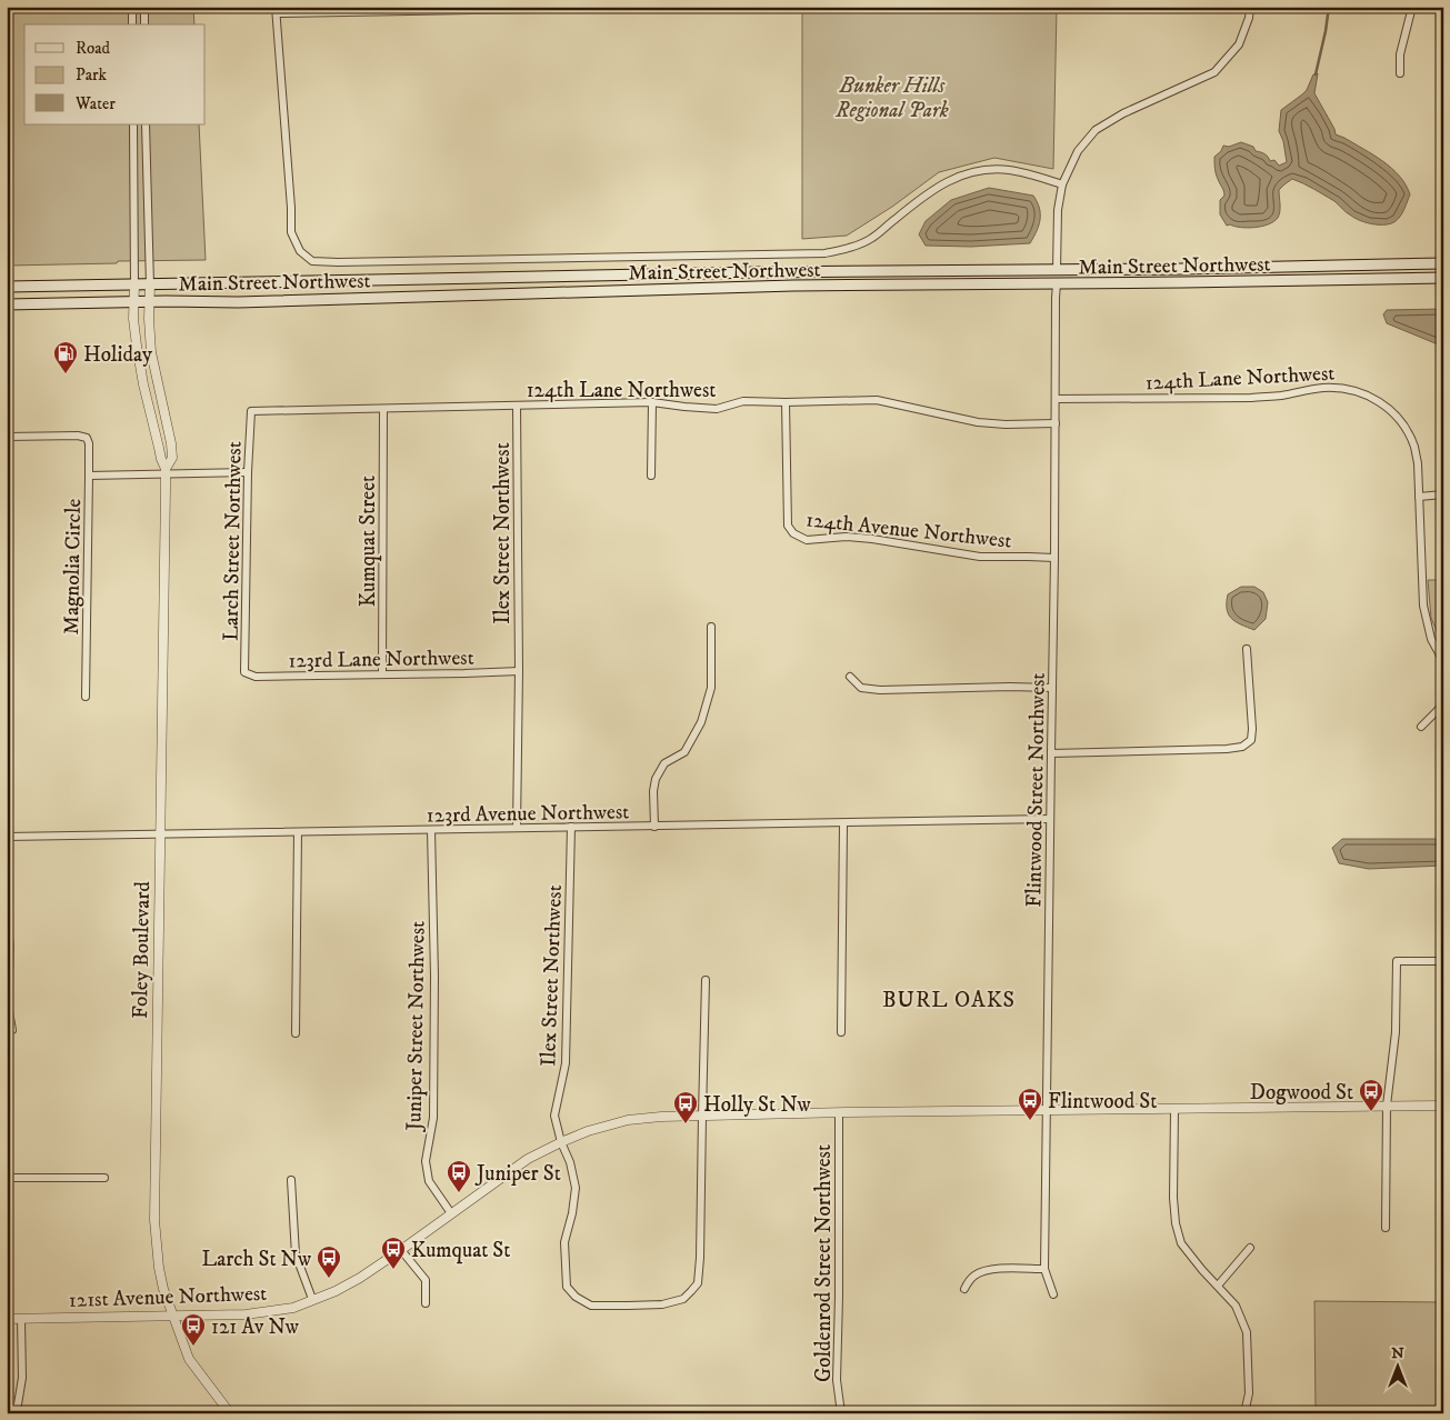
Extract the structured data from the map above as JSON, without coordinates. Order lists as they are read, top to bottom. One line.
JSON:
{"streets":{"main road":["Main Street Northwest"],"street":["124th Lane Northwest","124th Avenue Northwest","Ilex Street Northwest","Larch Street Northwest","Kumquat Street","Magnolia Circle","123rd Lane Northwest","Flintwood Street Northwest","123rd Avenue Northwest","Foley Boulevard","Juniper Street Northwest","Goldenrod Street Northwest","121st Avenue Northwest"]},"crossings":[["Main Street Northwest","Flintwood Street Northwest"],["Main Street Northwest","Foley Boulevard"],["124th Lane Northwest","124th Avenue Northwest"],["124th Lane Northwest","Ilex Street Northwest"],["124th Lane Northwest","Larch Street Northwest"],["124th Lane Northwest","Kumquat Street"],["124th Lane Northwest","Flintwood Street Northwest"],["124th Avenue Northwest","Flintwood Street Northwest"],["Ilex Street Northwest","123rd Lane Northwest"],["Ilex Street Northwest","123rd Avenue Northwest"],["Ilex Street Northwest","121st Avenue Northwest"],["Larch Street Northwest","123rd Lane Northwest"],["Kumquat Street","123rd Lane Northwest"],["Flintwood Street Northwest","123rd Avenue Northwest"],["Flintwood Street Northwest","121st Avenue Northwest"],["123rd Avenue Northwest","Foley Boulevard"],["123rd Avenue Northwest","Juniper Street Northwest"],["Foley Boulevard","121st Avenue Northwest"],["Juniper Street Northwest","121st Avenue Northwest"],["Goldenrod Street Northwest","121st Avenue Northwest"]],"districts":["BURL OAKS"],"parks":["Bunker Hills Regional Park"],"places":{"fuel station":["Holiday"],"bus stop":["Dogwood St","Flintwood St","Holly St Nw","Juniper St","Kumquat St","Larch St Nw","121 Av Nw"]},"legend":["Road","Park","Water"],"north":"top"}
